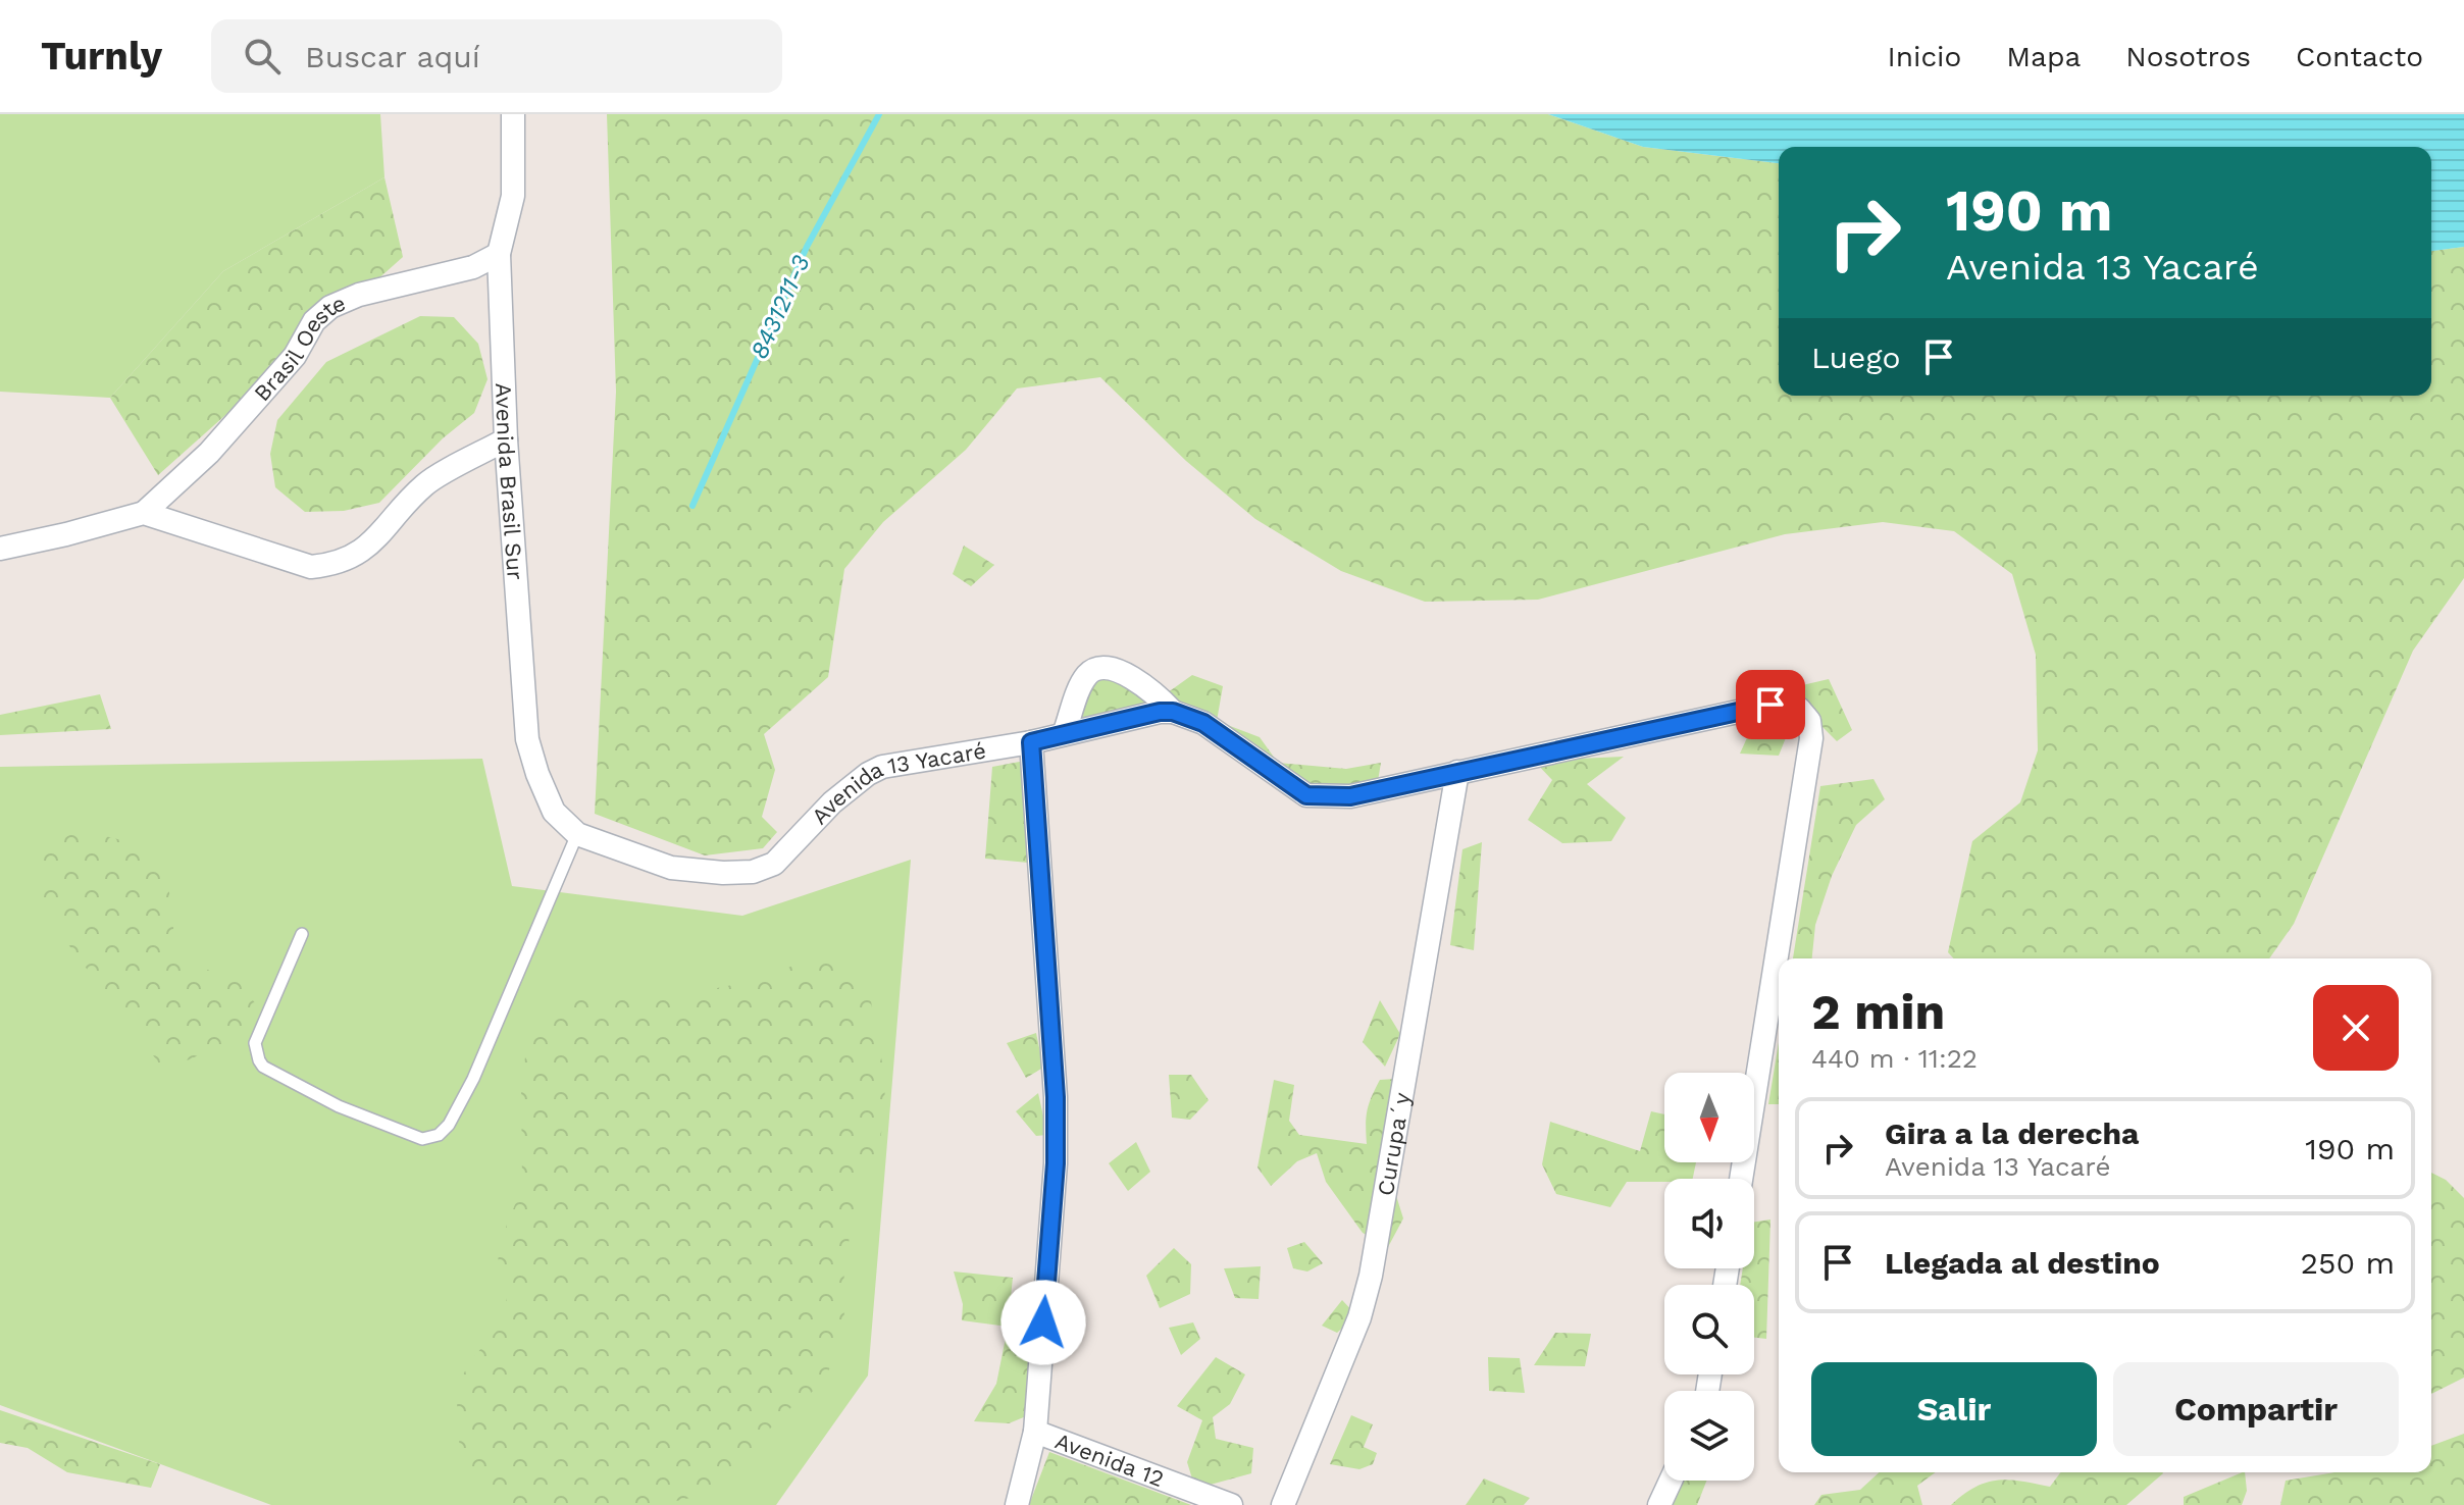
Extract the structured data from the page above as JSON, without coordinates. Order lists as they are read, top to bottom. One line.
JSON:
{"streets":{"street":["Brasil Oeste","Avenida Brasil Sur","Avenida 13 Yacaré","Curupa´y","Avenida 12"]},"crossings":[["Brasil Oeste","Avenida Brasil Sur"],["Avenida Brasil Sur","Avenida 13 Yacaré"]],"water":["8431211-3"],"north":"bottom","page":{"header":"Turnly","search":"Buscar aquí","nav":["Inicio","Mapa","Nosotros","Contacto"],"turn":["190 m","Avenida 13 Yacaré"],"then":"Luego","heading":["2 min","440 m · 11:22"],"list":[{"name":"Gira a la derecha","note":"Avenida 13 Yacaré","value":"190 m"},{"name":"Llegada al destino","value":"250 m"}],"buttons":["Salir","Compartir"]}}
